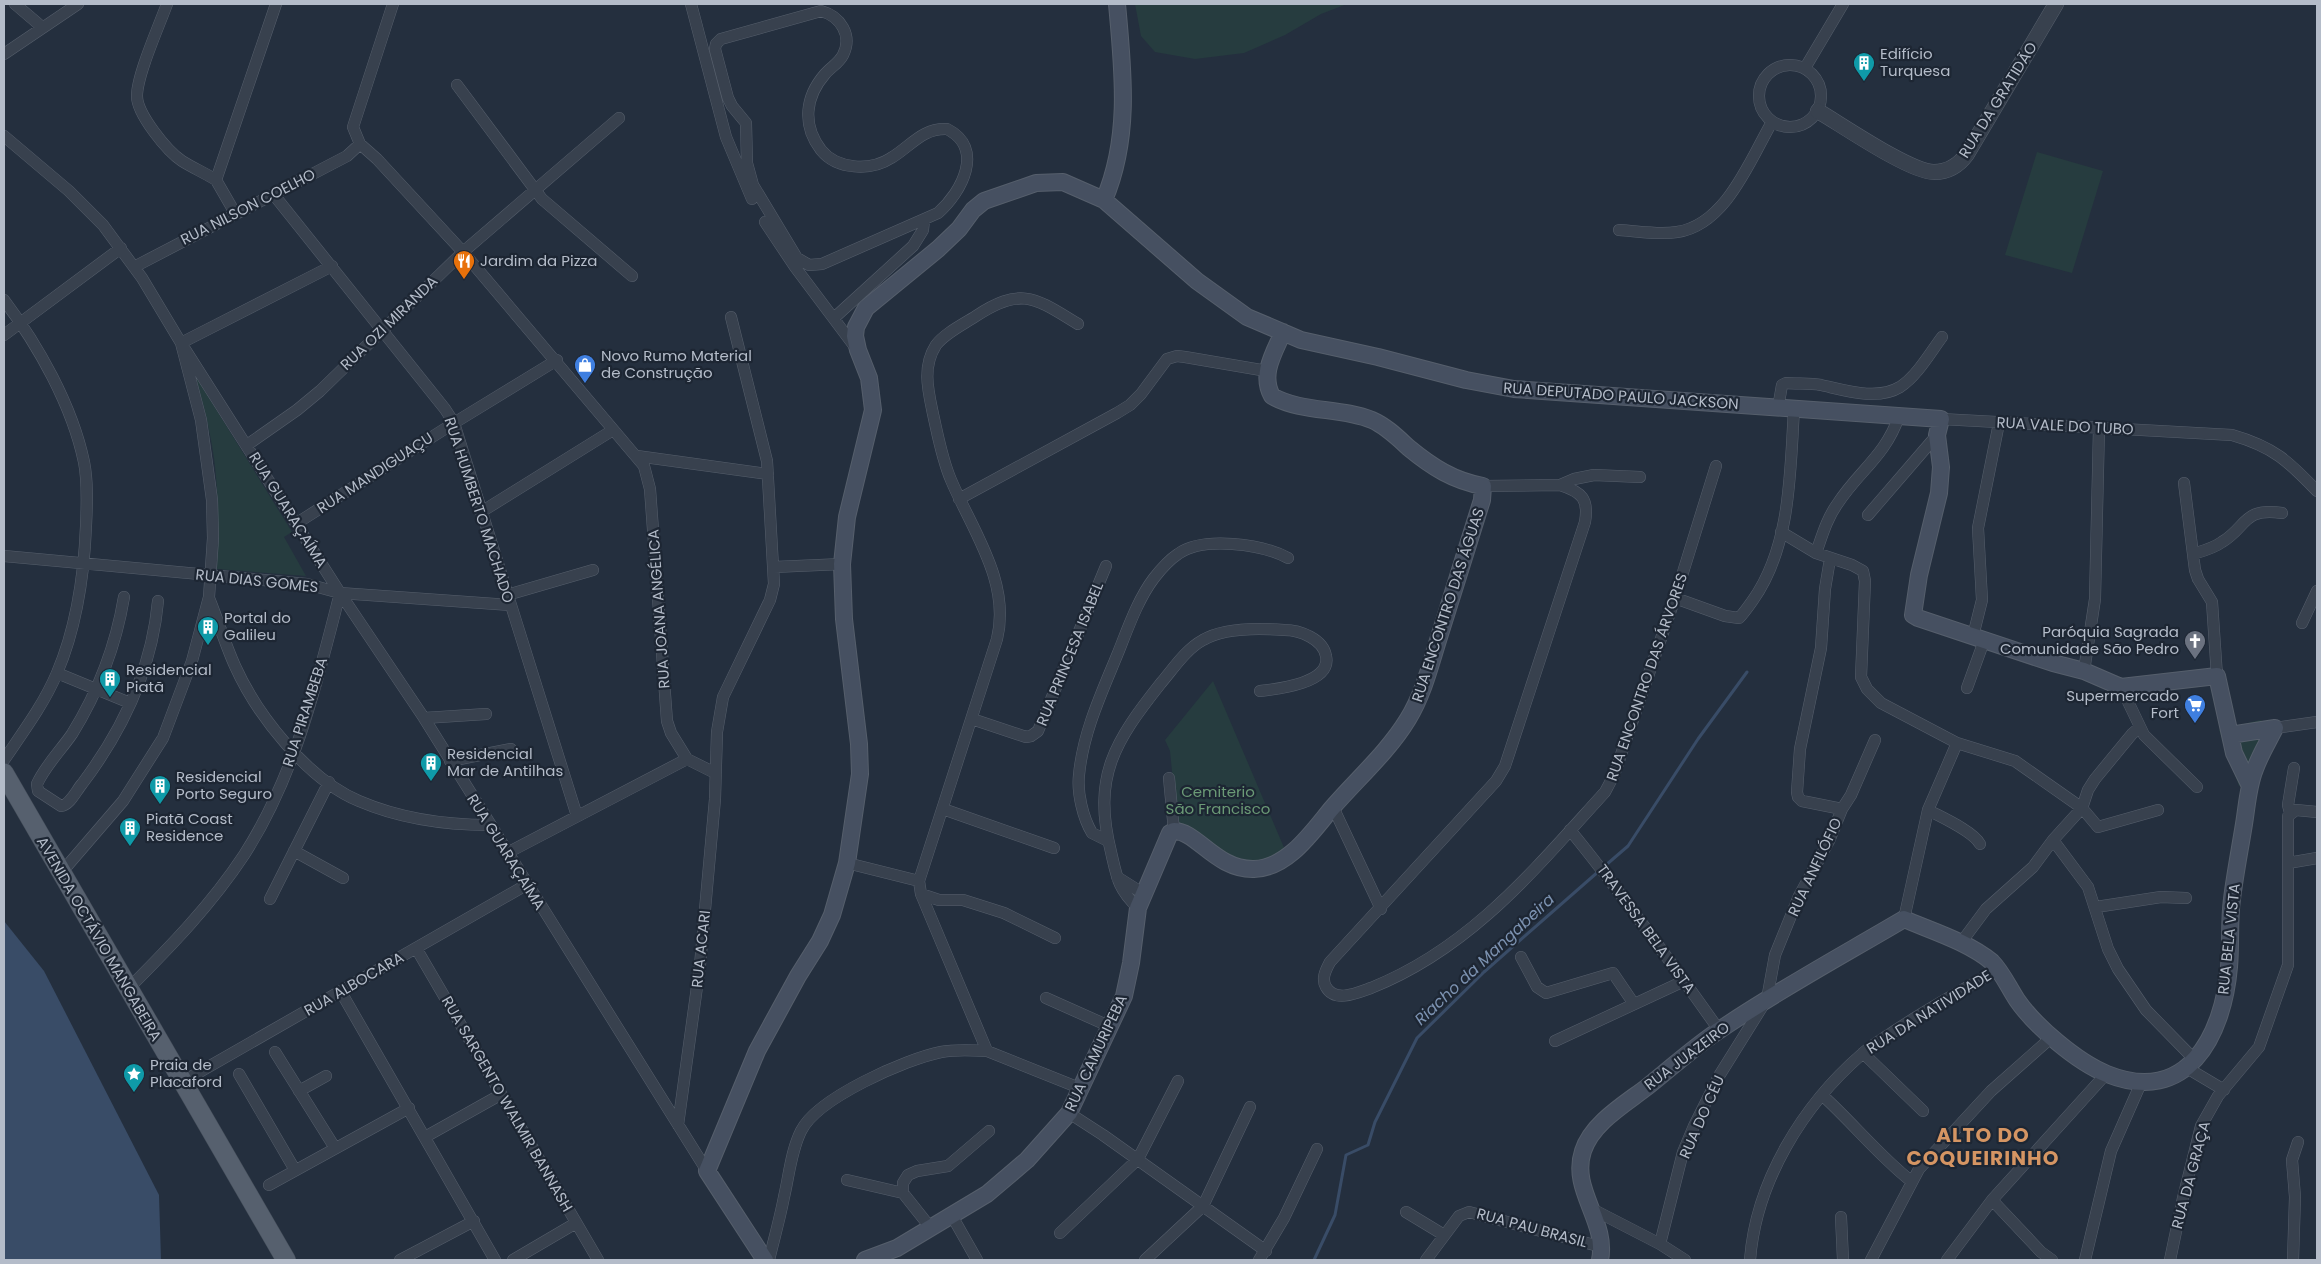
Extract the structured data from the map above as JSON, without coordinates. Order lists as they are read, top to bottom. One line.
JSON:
{"streets":{"main road":["RUA DEPUTADO PAULO JACKSON","RUA VALE DO TUBO","RUA GUARAÇAÍMA","RUA ENCONTRO DAS ÁGUAS","AVENIDA OCTÁVIO MANGABEIRA","RUA BELA VISTA","RUA CAMURIPEBA","RUA JUAZEIRO"],"street":["RUA DA GRATIDÃO","RUA NILSON COELHO","RUA OZI MIRANDA","RUA MANDIGUAÇU","RUA HUMBERTO MACHADO","RUA DIAS GOMES","RUA JOANA ANGÉLICA","RUA PRINCESA ISABEL","RUA ENCONTRO DAS ÁRVORES","RUA PIRAMBEBA","RUA ANFILÓFIO","TRAVESSA BELA VISTA","RUA ACARI","RUA ALBOCARA","RUA DA NATIVIDADE","RUA SARGENTO WALMIR BANNASH","RUA DO CÉU","RUA DA GRAÇA","RUA PAU BRASIL"]},"crossings":[["RUA NILSON COELHO","RUA GUARAÇAÍMA"],["RUA NILSON COELHO","RUA HUMBERTO MACHADO"],["RUA NILSON COELHO","RUA JOANA ANGÉLICA"],["RUA OZI MIRANDA","RUA GUARAÇAÍMA"],["RUA OZI MIRANDA","RUA HUMBERTO MACHADO"],["RUA OZI MIRANDA","RUA JOANA ANGÉLICA"],["RUA DEPUTADO PAULO JACKSON","RUA VALE DO TUBO"],["RUA DEPUTADO PAULO JACKSON","RUA GUARAÇAÍMA"],["RUA MANDIGUAÇU","RUA GUARAÇAÍMA"],["RUA MANDIGUAÇU","RUA HUMBERTO MACHADO"],["RUA MANDIGUAÇU","RUA JOANA ANGÉLICA"],["RUA GUARAÇAÍMA","RUA DIAS GOMES"],["RUA GUARAÇAÍMA","RUA PIRAMBEBA"],["RUA GUARAÇAÍMA","RUA ACARI"],["RUA GUARAÇAÍMA","RUA ALBOCARA"],["RUA HUMBERTO MACHADO","RUA DIAS GOMES"],["RUA DIAS GOMES","RUA PIRAMBEBA"],["RUA ENCONTRO DAS ÁGUAS","RUA CAMURIPEBA"],["RUA ENCONTRO DAS ÁRVORES","TRAVESSA BELA VISTA"],["RUA PIRAMBEBA","AVENIDA OCTÁVIO MANGABEIRA"],["RUA ANFILÓFIO","RUA JUAZEIRO"],["RUA ANFILÓFIO","RUA DO CÉU"],["TRAVESSA BELA VISTA","RUA JUAZEIRO"],["AVENIDA OCTÁVIO MANGABEIRA","RUA ALBOCARA"],["RUA ALBOCARA","RUA SARGENTO WALMIR BANNASH"],["RUA JUAZEIRO","RUA DO CÉU"],["RUA JUAZEIRO","RUA PAU BRASIL"]],"districts":["ALTO DO COQUEIRINHO"],"water":["Riacho da Mangabeira"],"parks":["Cemiterio São Francisco"],"places":{"building":["Edifício Turquesa","Portal do Galileu","Residencial Piatã","Residencial Mar de Antilhas","Residencial Porto Seguro","Piatã Coast Residence"],"restaurant":["Jardim da Pizza"],"shop":["Novo Rumo Material de Construção"],"church":["Paróquia Sagrada Comunidade São Pedro"],"supermarket":["Supermercado Fort"],"place":["Praia de Placaford"]}}
